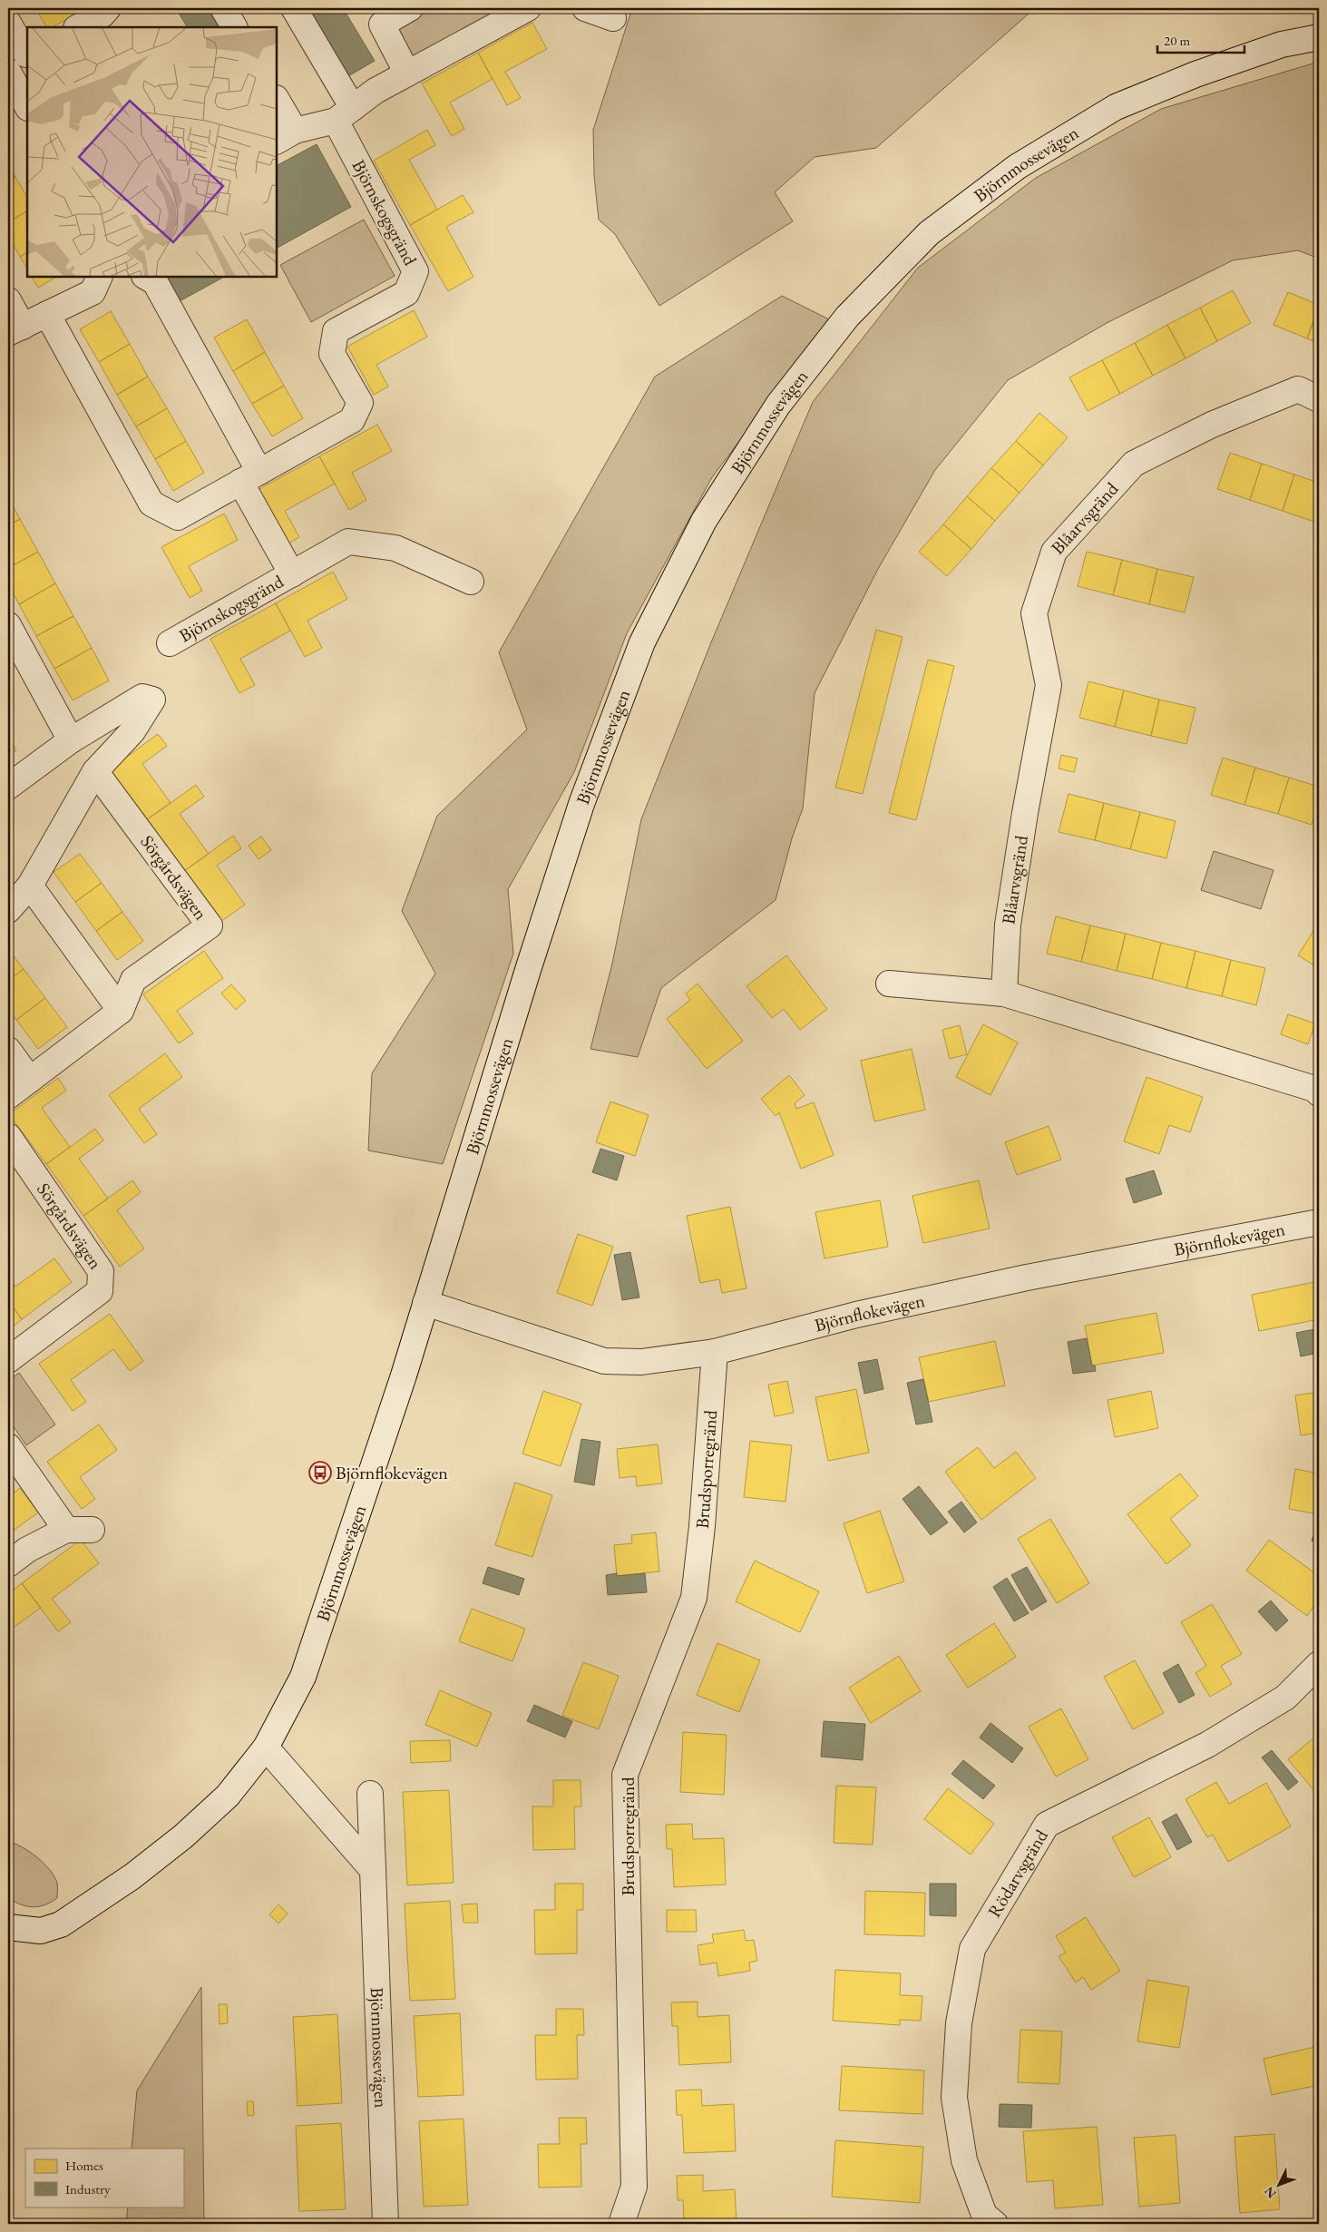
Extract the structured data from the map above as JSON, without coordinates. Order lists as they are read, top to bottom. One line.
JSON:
{"streets":{"street":["Björnmossevägen","Björnskogsgränd","Blåarvsgränd","Sörgårdsvägen","Björnflokevägen","Brudsporregränd","Rödarvsgränd"]},"crossings":[["Björnmossevägen","Björnflokevägen"],["Björnflokevägen","Brudsporregränd"]],"places":{"bus stop":["Björnflokevägen"]},"legend":["Homes","Industry"],"scale_bar":"20 m","north":"bottom left"}
